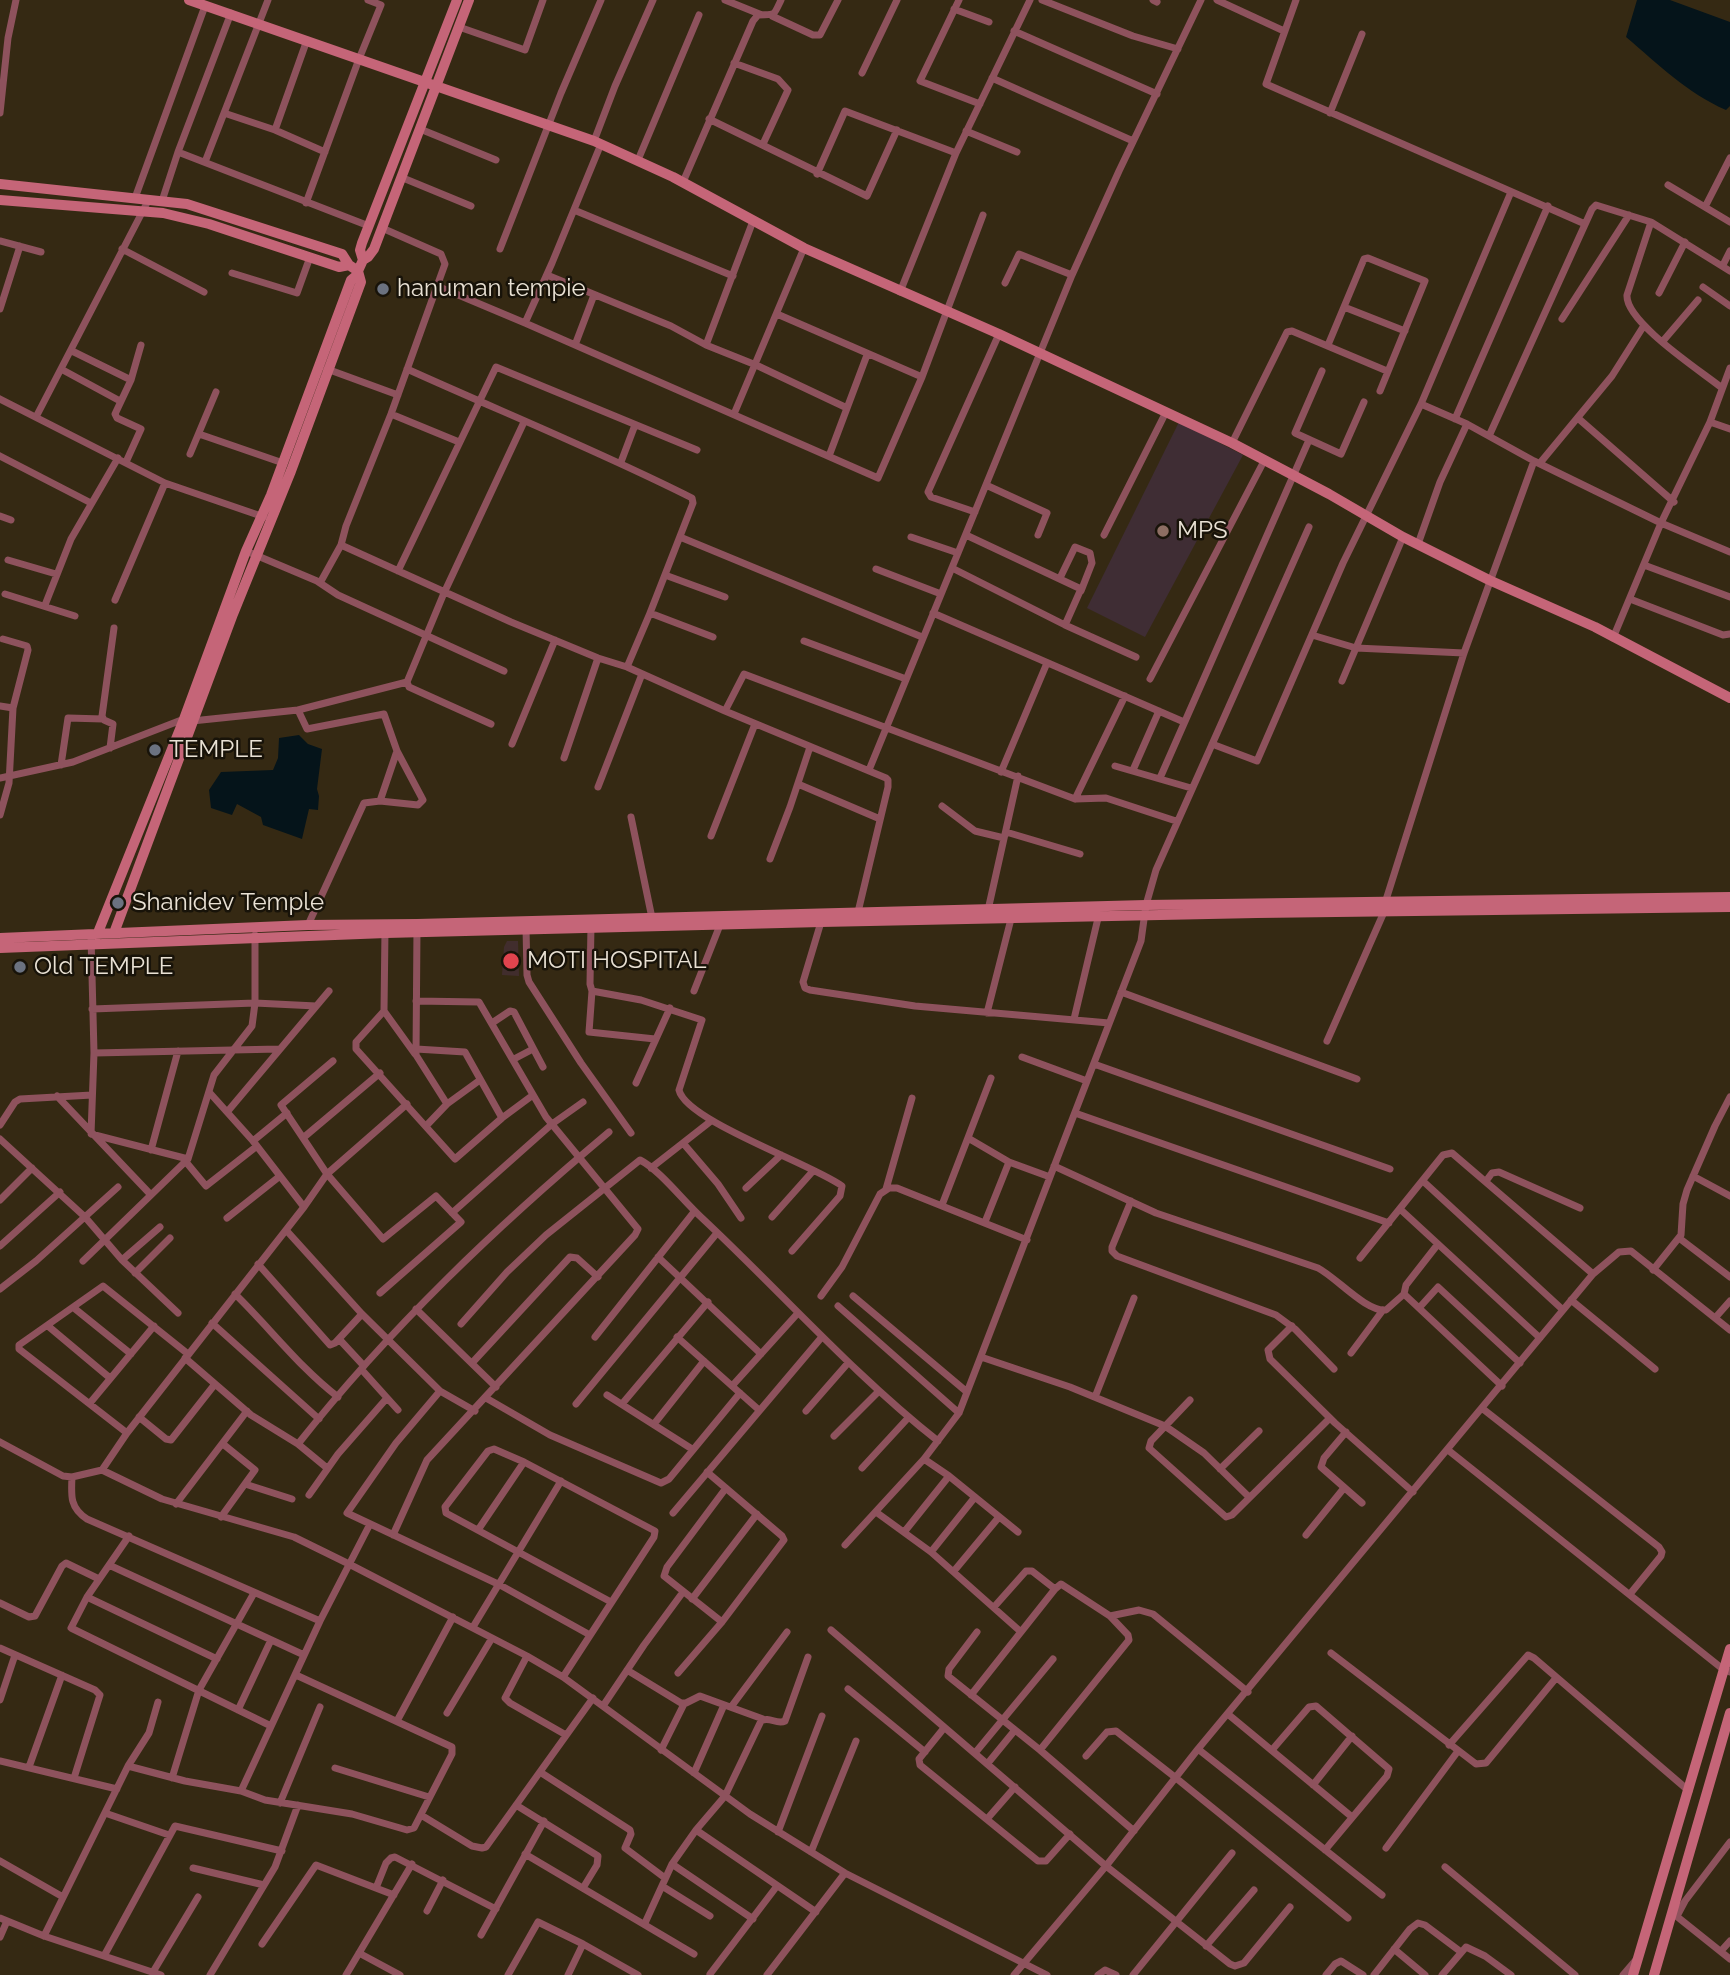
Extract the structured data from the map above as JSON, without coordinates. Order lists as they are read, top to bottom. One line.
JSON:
{"places":["hanuman tempie","MPS","TEMPLE","Shanidev Temple","MOTI HOSPITAL","Old TEMPLE"]}
